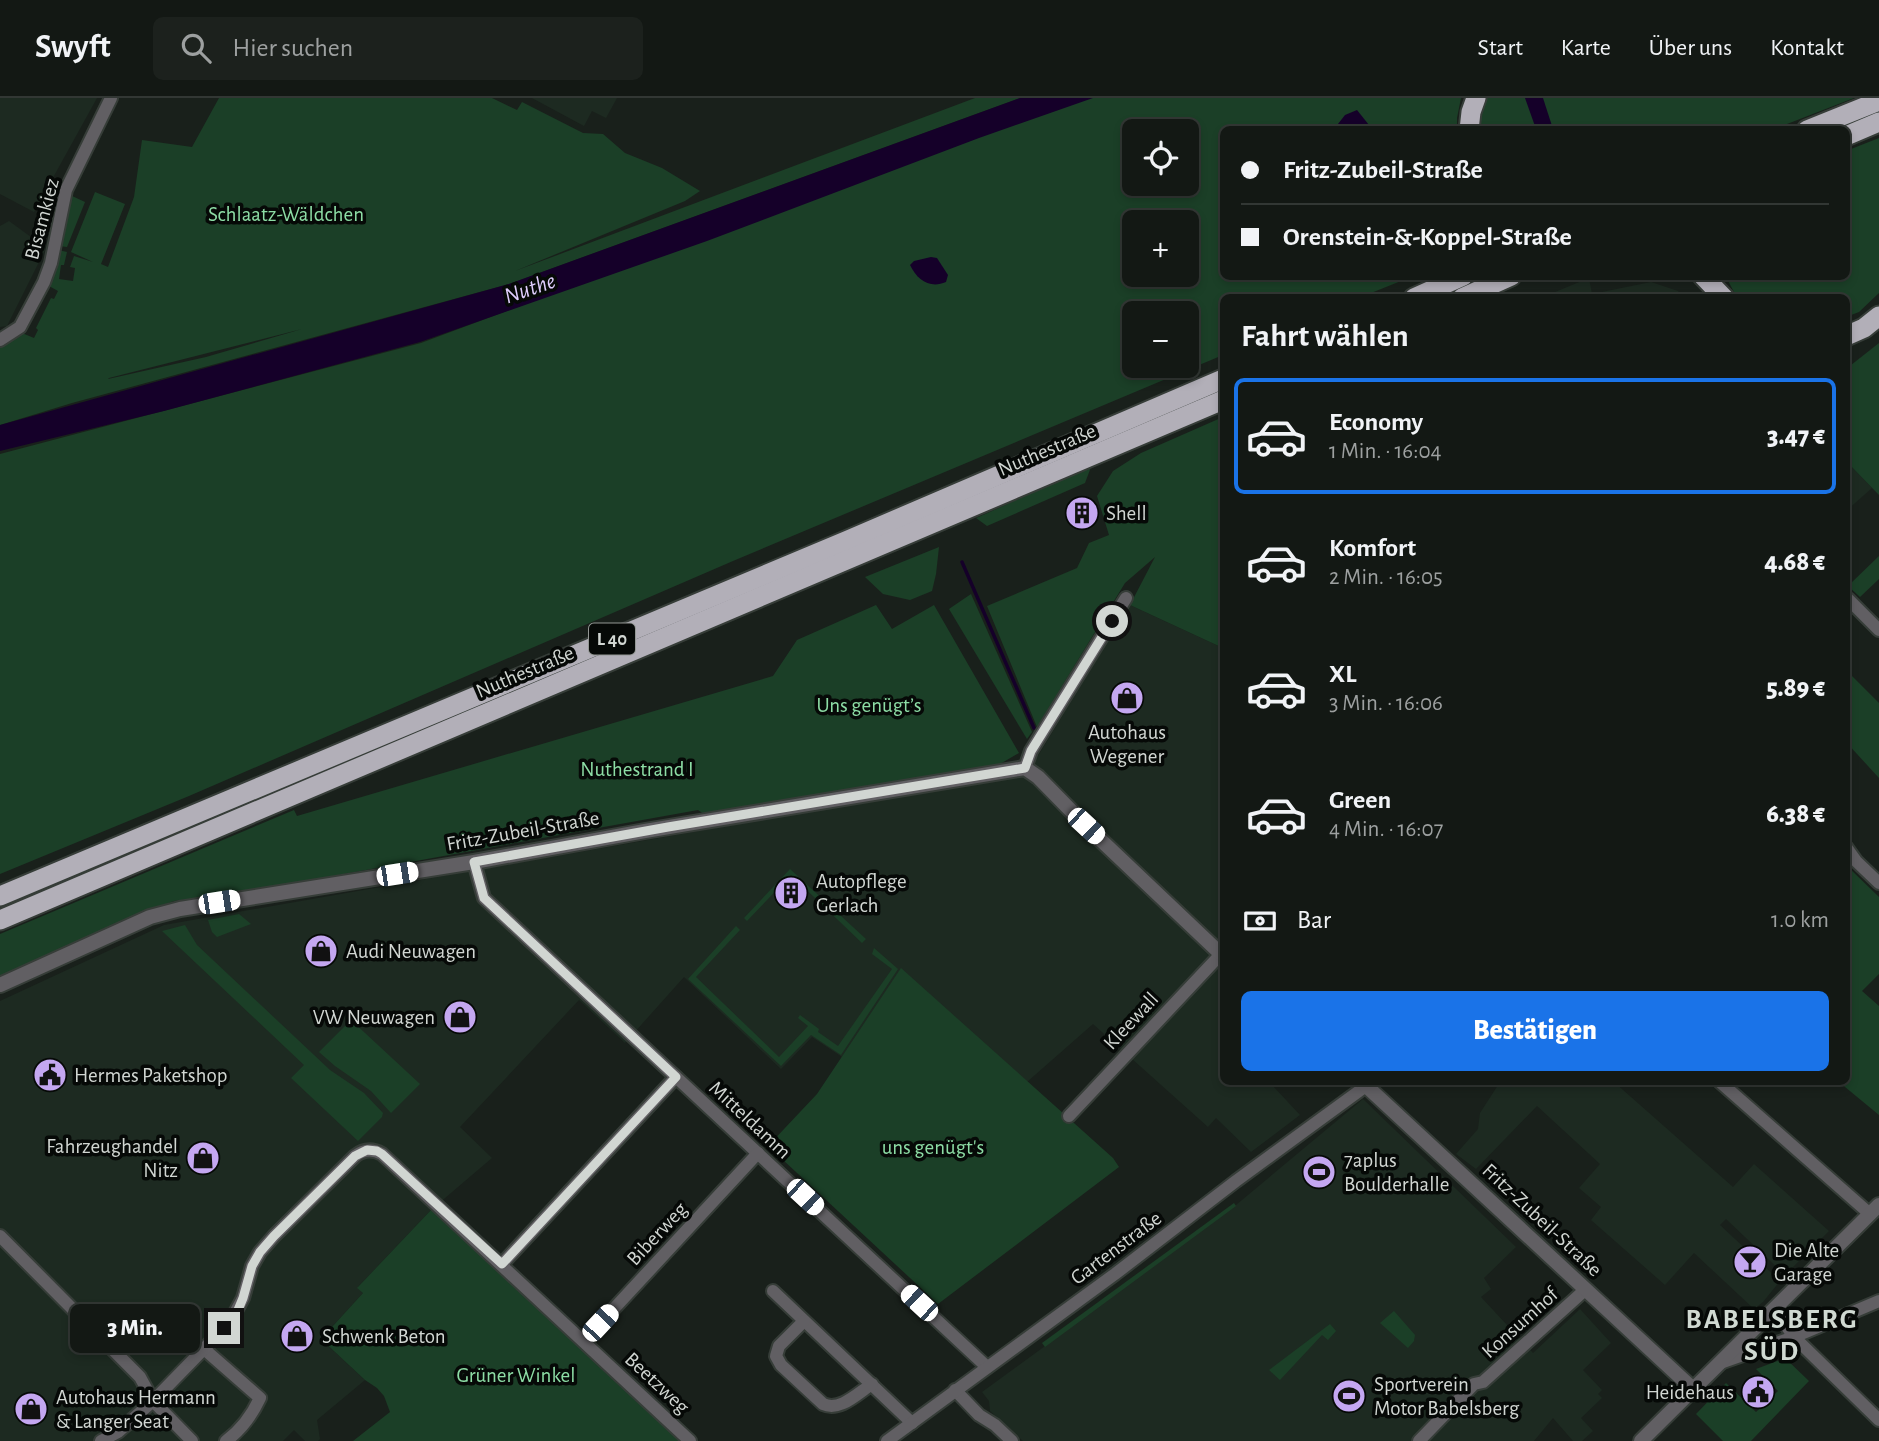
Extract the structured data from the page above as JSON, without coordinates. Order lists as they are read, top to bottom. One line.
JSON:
{"streets":{"highway":["Nuthestraße","L 40"],"street":["Bisamkiez","Fritz-Zubeil-Straße","Kleewall","Mitteldamm","Biberweg","Gartenstraße","Konsumhof","Beetzweg"]},"crossings":[["Fritz-Zubeil-Straße","Mitteldamm"],["Fritz-Zubeil-Straße","Gartenstraße"],["Fritz-Zubeil-Straße","Konsumhof"],["Mitteldamm","Biberweg"],["Mitteldamm","Gartenstraße"],["Biberweg","Beetzweg"]],"districts":["BABELSBERG SÜD"],"water":["Nuthe"],"parks":["Schlaatz-Wäldchen","Uns genügt’s","Nuthestrand I","uns genügt's","Grüner Winkel"],"places":{"building":["Shell","Autopflege Gerlach"],"shop":["Autohaus Wegener","Audi Neuwagen","VW Neuwagen","Fahrzeughandel Nitz","Schwenk Beton","Autohaus Hermann & Langer Seat"],"public building":["Hermes Paketshop","Heidehaus"],"sports":["7aplus Boulderhalle","Sportverein Motor Babelsberg"],"bar":["Die Alte Garage"]},"page":{"header":"Swyft","search":"Hier suchen","nav":["Start","Karte","Über uns","Kontakt"],"map_buttons":["+","−"],"banner":["Fritz-Zubeil-Straße","Orenstein-&-Koppel-Straße"],"heading":"Fahrt wählen","list":[{"name":"Economy","note":"1 Min. · 16:04","value":"3.47 €"},{"name":"Komfort","note":"2 Min. · 16:05","value":"4.68 €"},{"name":"XL","note":"3 Min. · 16:06","value":"5.89 €"},{"name":"Green","note":"4 Min. · 16:07","value":"6.38 €"}],"pay":["Bar","1.0 km"],"buttons":"Bestätigen","bubble":"3 Min."}}
